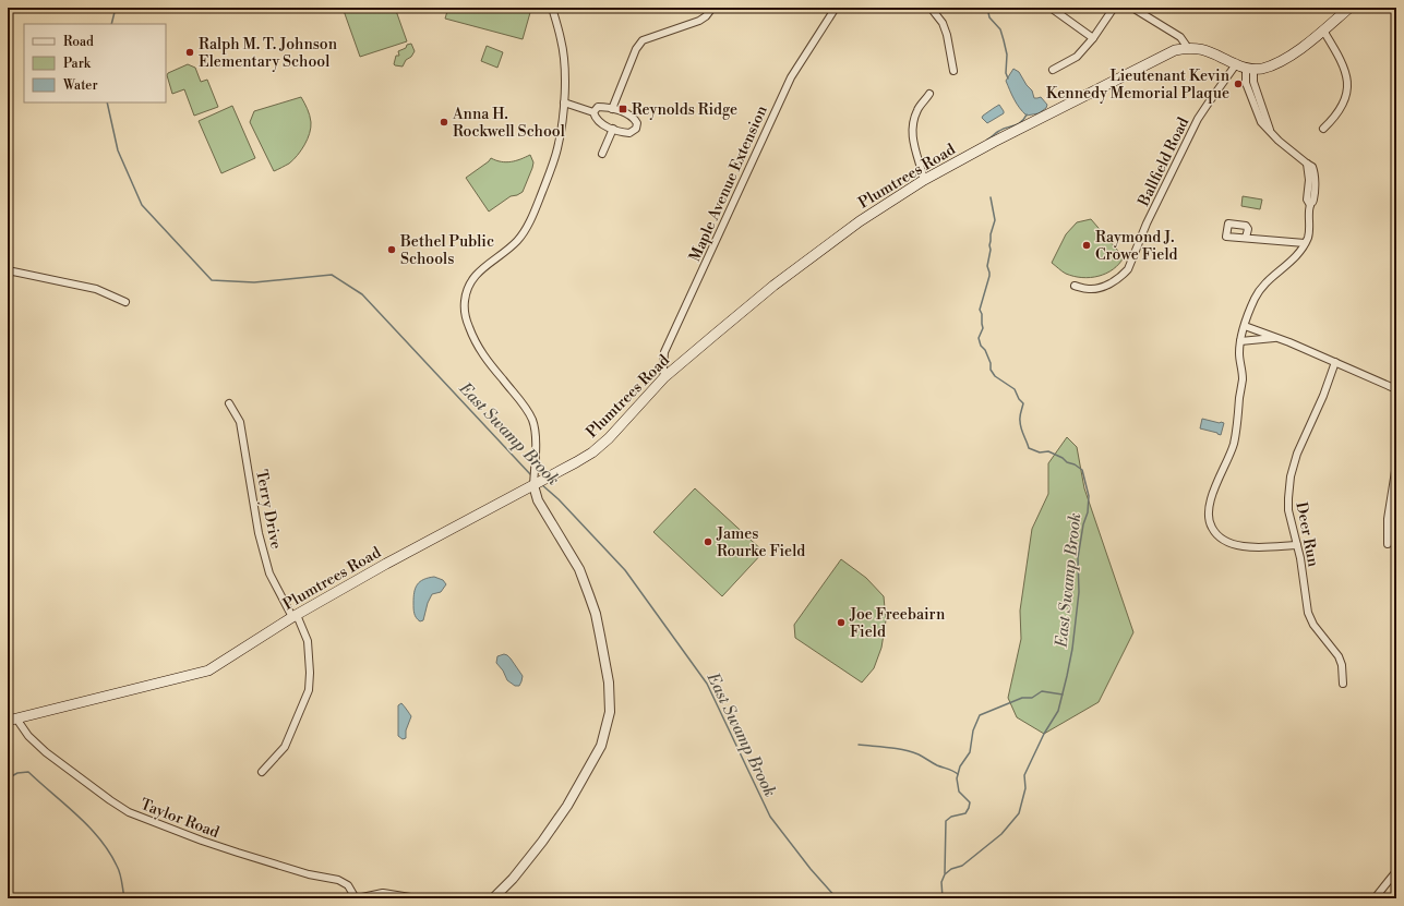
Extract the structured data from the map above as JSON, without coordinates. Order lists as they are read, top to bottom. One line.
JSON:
{"streets":{"main road":["Plumtrees Road"],"street":["Ballfield Road","Maple Avenue Extension","Terry Drive","Deer Run","Taylor Road"]},"crossings":[["Plumtrees Road","Maple Avenue Extension"],["Plumtrees Road","Terry Drive"],["Plumtrees Road","Taylor Road"]],"water":["East Swamp Brook"],"places":{"other":["Ralph M. T. Johnson Elementary School","Lieutenant Kevin Kennedy Memorial Plaque","Anna H. Rockwell School","Raymond J. Crowe Field","Bethel Public Schools","James Rourke Field","Joe Freebairn Field"],"transit":["Reynolds Ridge"]},"legend":["Road","Park","Water"]}
